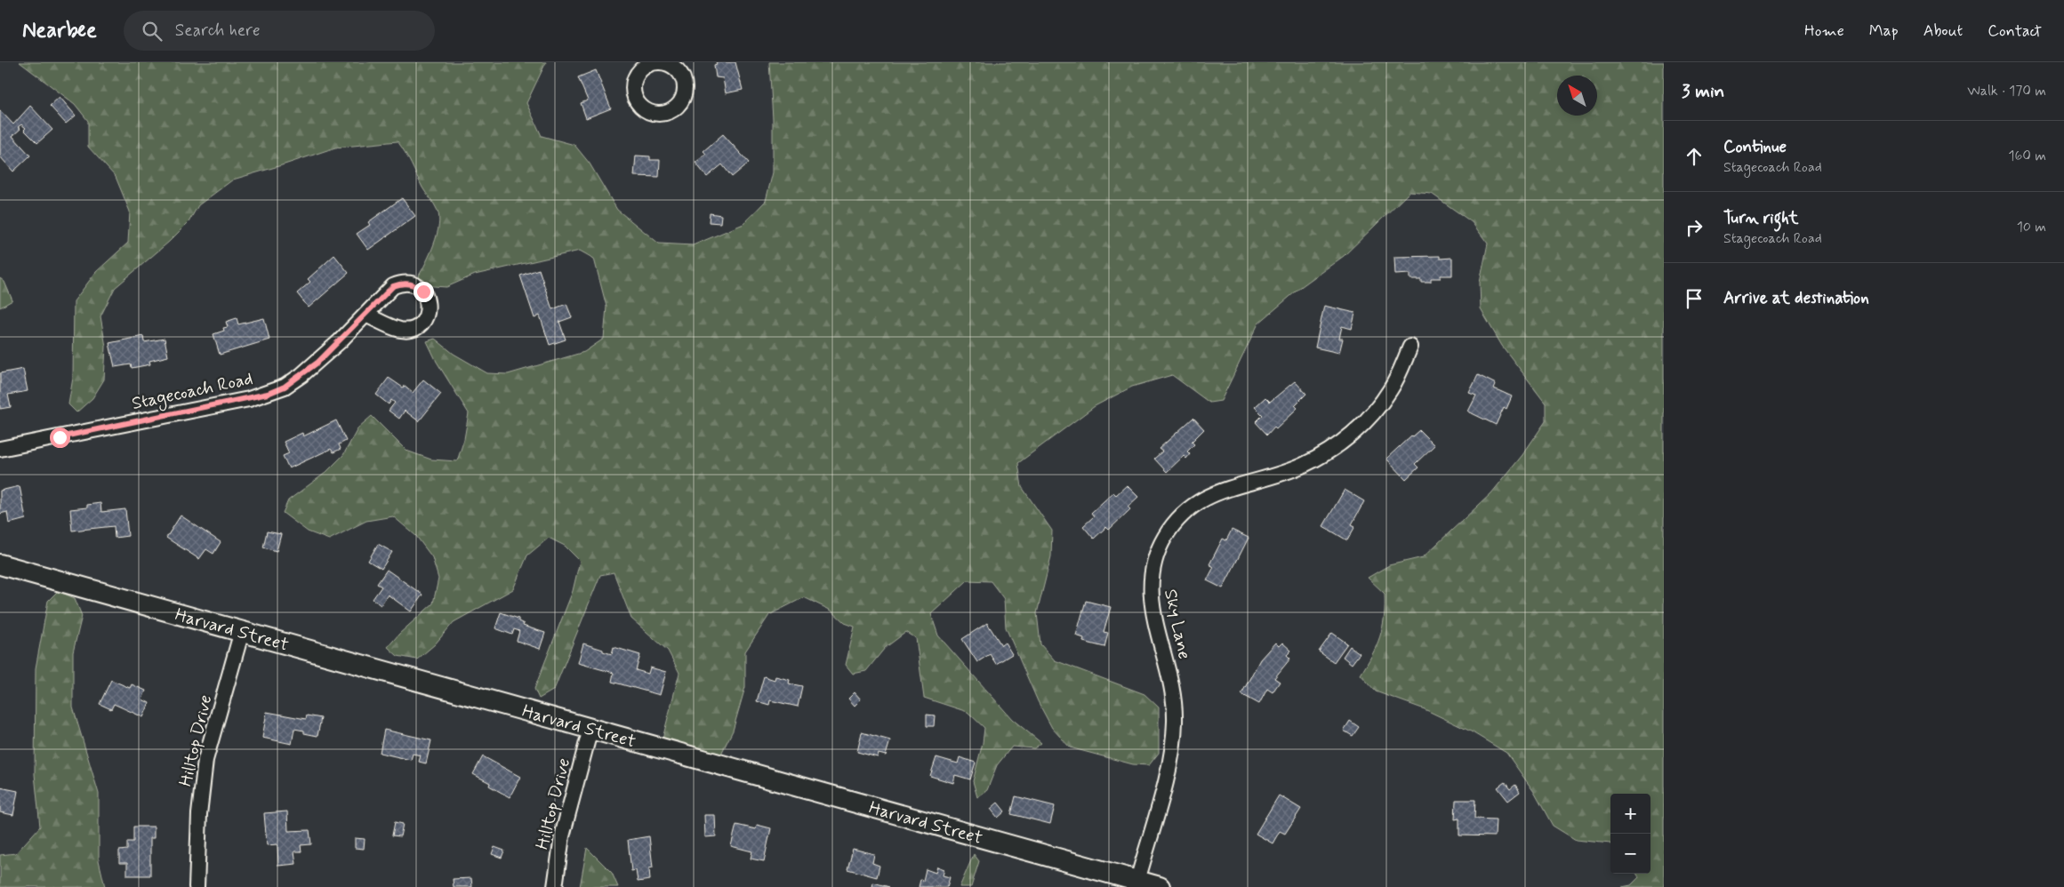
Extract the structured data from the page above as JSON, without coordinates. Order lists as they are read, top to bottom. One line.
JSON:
{"streets":{"main road":["Harvard Street"],"street":["Stagecoach Road","Sky Lane","Hilltop Drive"]},"crossings":[["Sky Lane","Harvard Street"],["Harvard Street","Hilltop Drive"]],"north":"top left","page":{"header":"Nearbee","search":"Search here","nav":["Home","Map","About","Contact"],"heading":["3 min","Walk · 170 m"],"list":[["Continue","Stagecoach Road","160 m"],["Turn right","Stagecoach Road","10 m"],"Arrive at destination"],"map_buttons":["+","−"]}}
